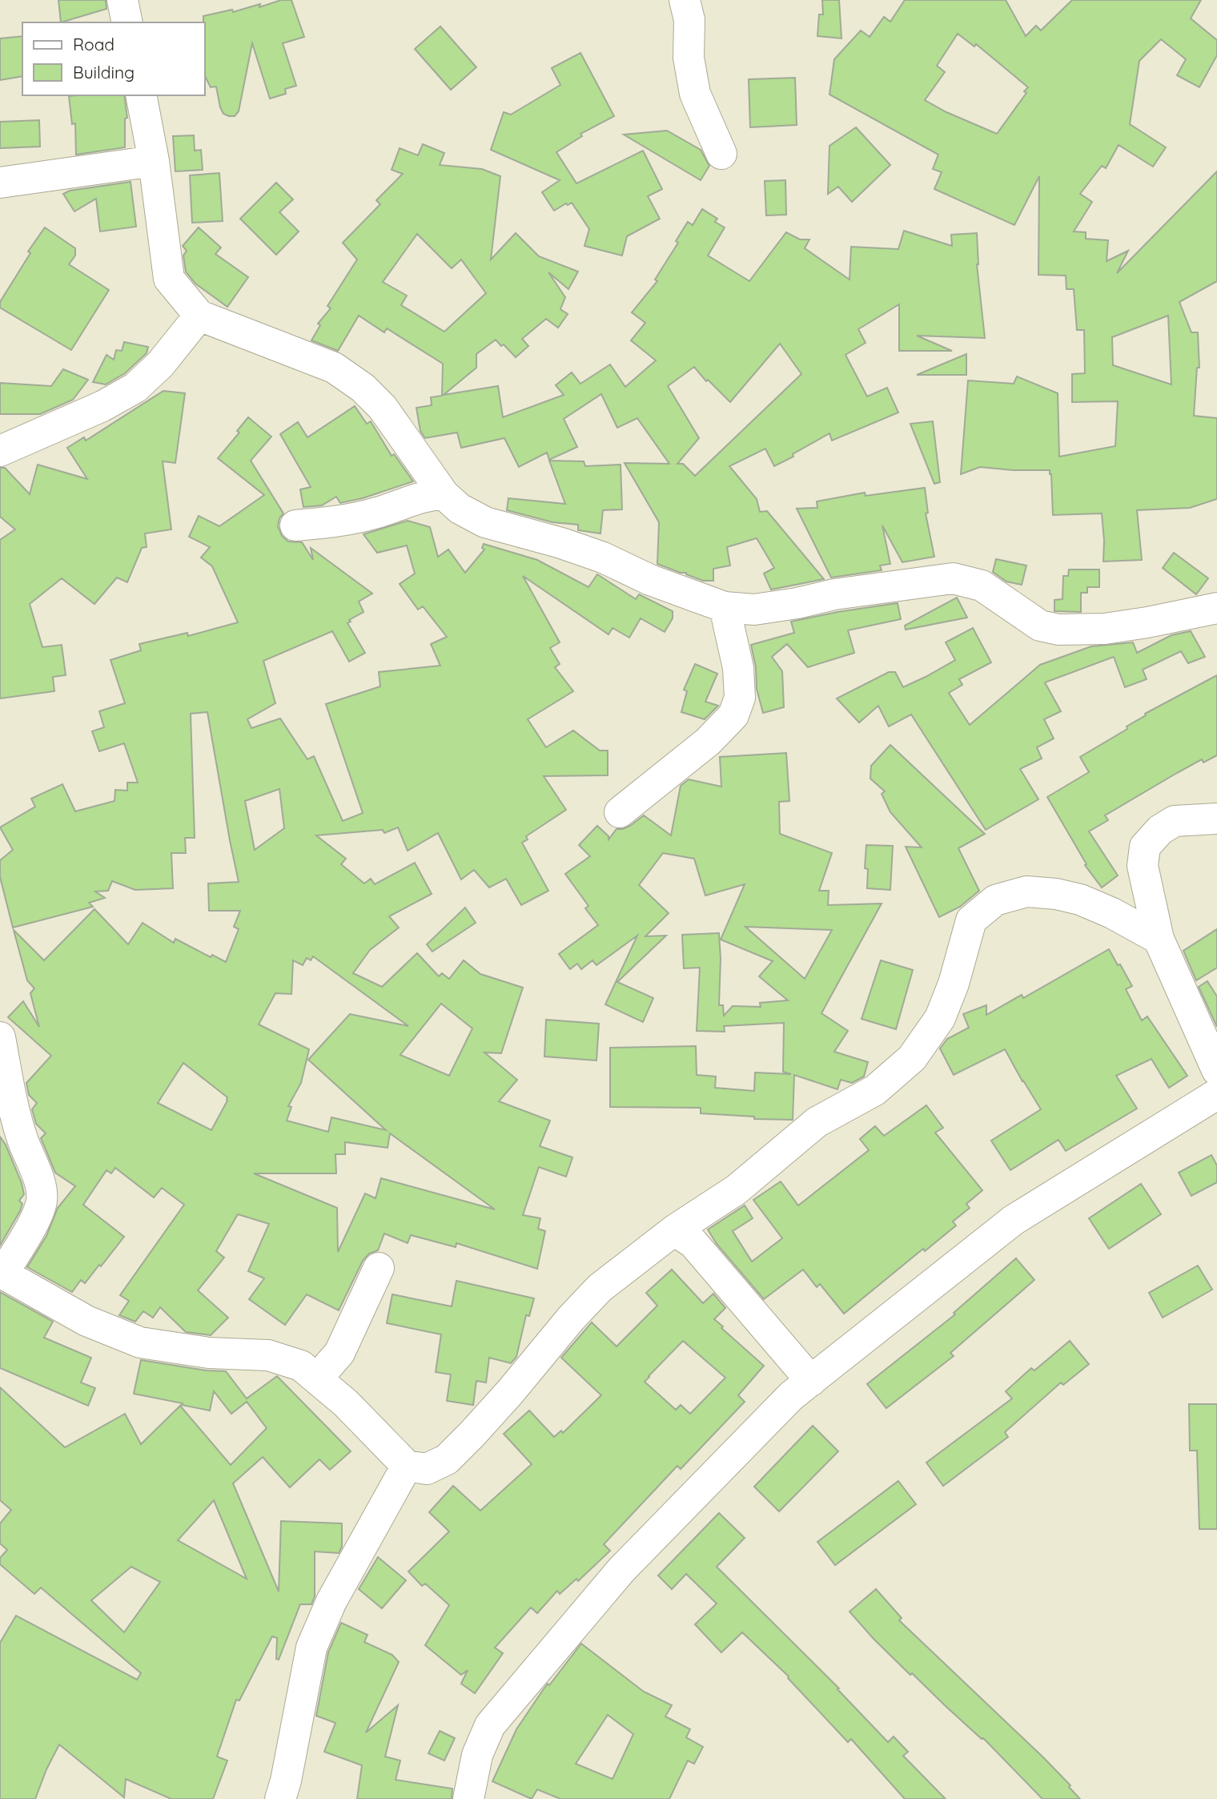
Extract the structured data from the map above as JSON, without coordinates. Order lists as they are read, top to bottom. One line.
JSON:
{"legend":["Road","Building"]}
